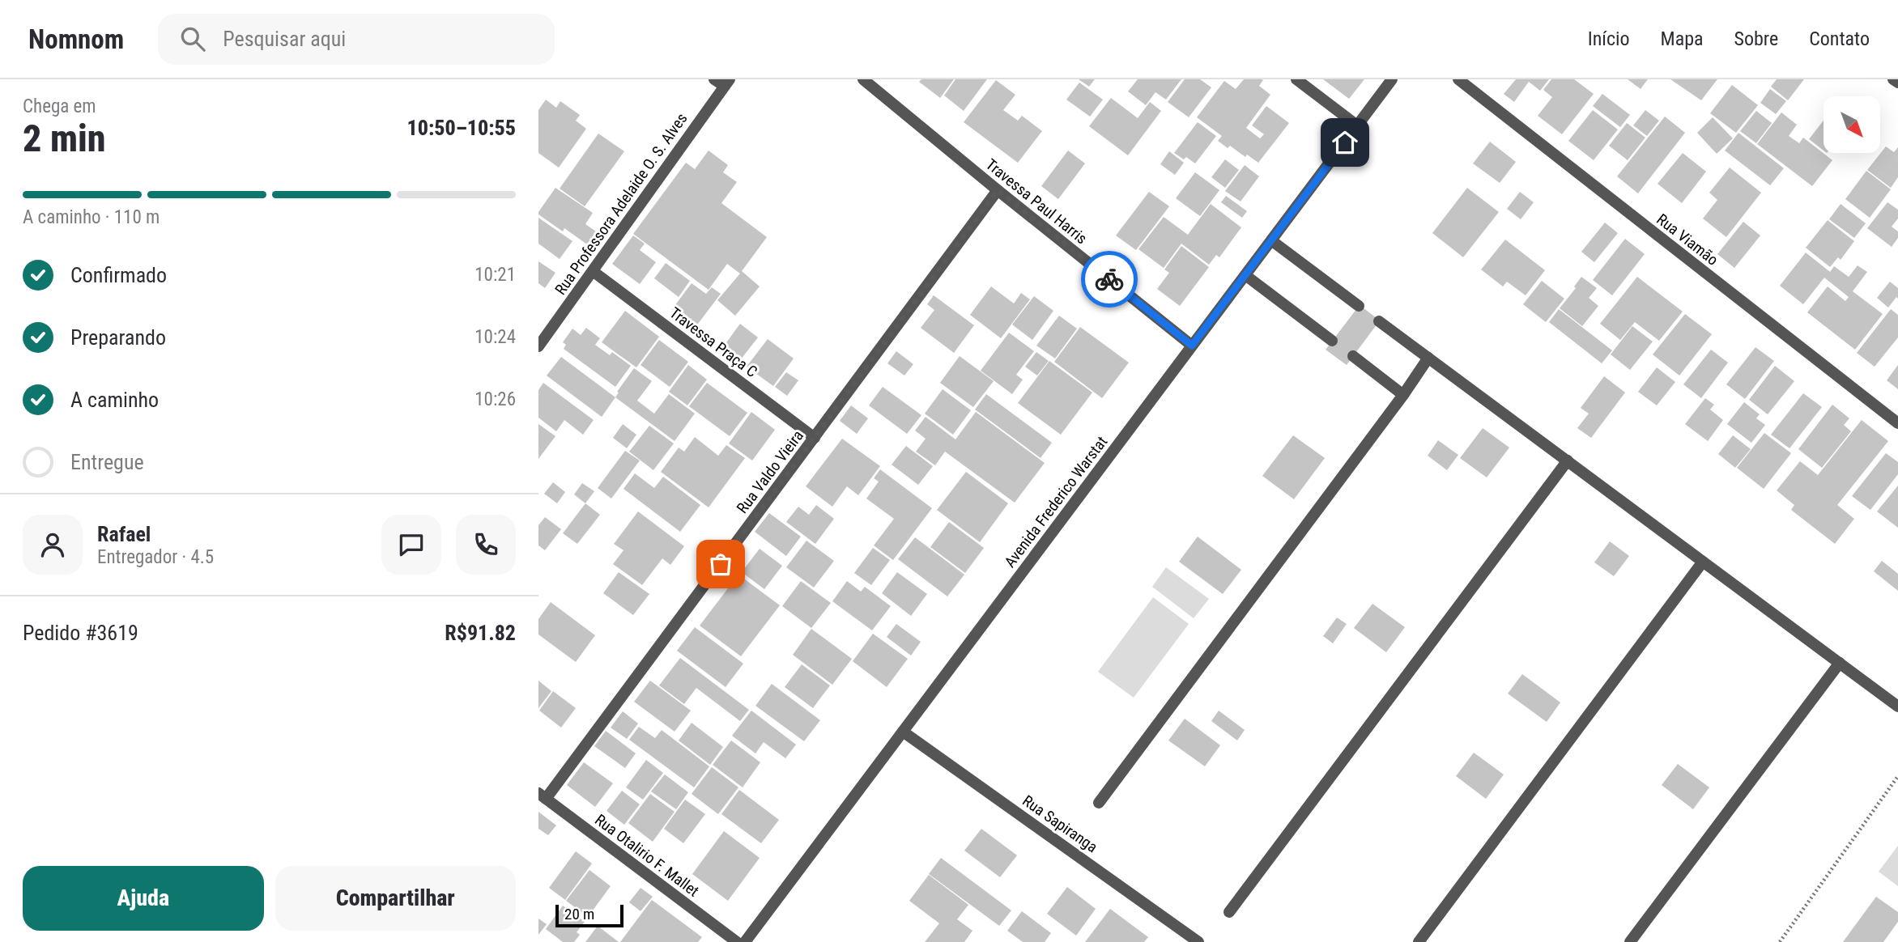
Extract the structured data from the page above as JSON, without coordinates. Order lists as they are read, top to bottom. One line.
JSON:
{"streets":{"street":["Travessa Paul Harris","Rua Professora Adelaide O. S. Alves","Rua Viamão","Travessa Praça C","Rua Valdo Vieira","Avenida Frederico Warstat","Rua Sapiranga","Rua Otalirio F. Mallet"]},"crossings":[["Travessa Paul Harris","Rua Valdo Vieira"],["Travessa Paul Harris","Avenida Frederico Warstat"],["Rua Professora Adelaide O. S. Alves","Travessa Praça C"],["Travessa Praça C","Rua Valdo Vieira"],["Rua Valdo Vieira","Rua Otalirio F. Mallet"],["Avenida Frederico Warstat","Rua Sapiranga"]],"scale_bar":"20 m","north":"bottom right","page":{"header":"Nomnom","search":"Pesquisar aqui","nav":["Início","Mapa","Sobre","Contato"],"heading":["2 min","Chega em","10:50–10:55"],"panel":["Rafael","Entregador · 4.5","Pedido #3619","R$91.82"],"bar":"A caminho · 110 m","list":[["Confirmado","10:21"],["Preparando","10:24"],["A caminho","10:26"],"Entregue"],"buttons":["Ajuda","Compartilhar"],"scale":"20 m"}}
